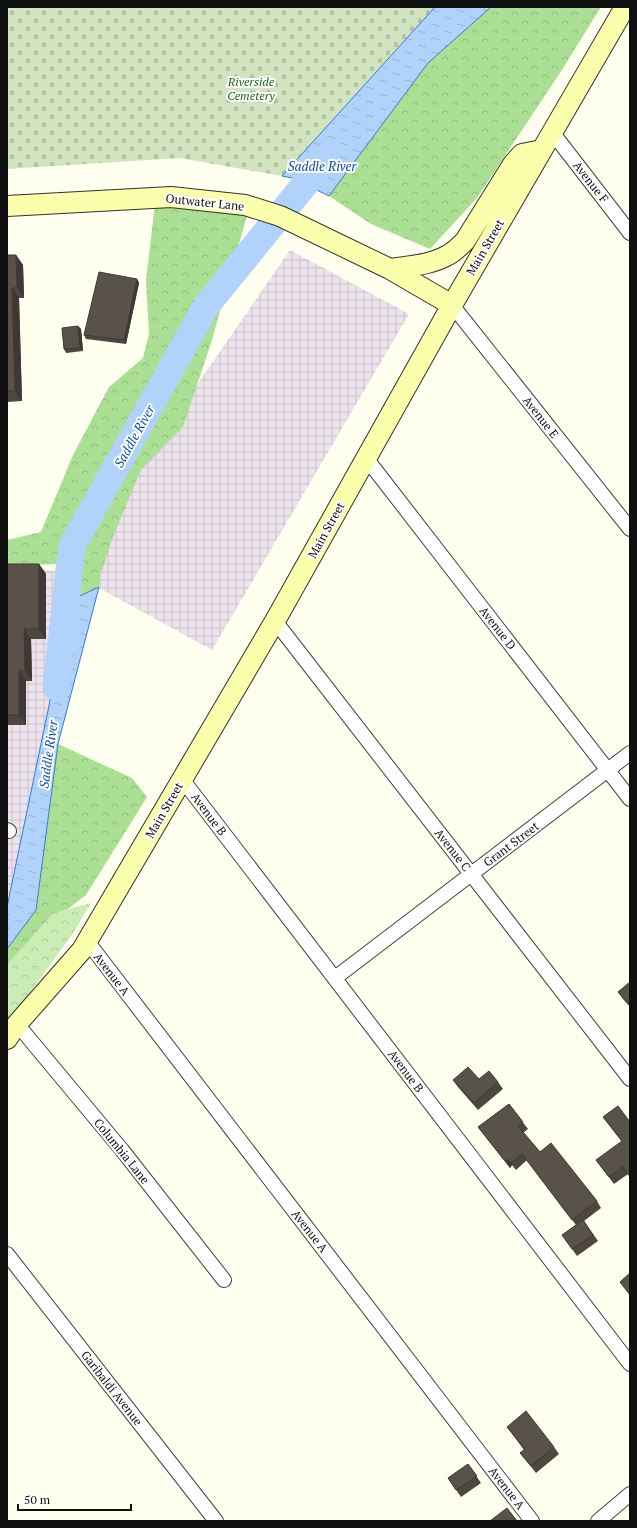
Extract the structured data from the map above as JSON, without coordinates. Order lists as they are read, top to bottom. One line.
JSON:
{"streets":{"street":["Avenue F","Outwater Lane","Main Street","Avenue E","Avenue D","Avenue B","Grant Street","Avenue C","Avenue A","Columbia Lane","Garibaldi Avenue"]},"crossings":[["Avenue F","Main Street"],["Outwater Lane","Main Street"],["Outwater Lane","Avenue E"],["Main Street","Avenue E"],["Main Street","Avenue D"],["Main Street","Avenue B"],["Main Street","Avenue C"],["Main Street","Avenue A"],["Main Street","Columbia Lane"],["Avenue D","Grant Street"],["Avenue B","Grant Street"],["Grant Street","Avenue C"]],"water":["Saddle River"],"parks":["Riverside Cemetery"],"scale_bar":"50 m"}
